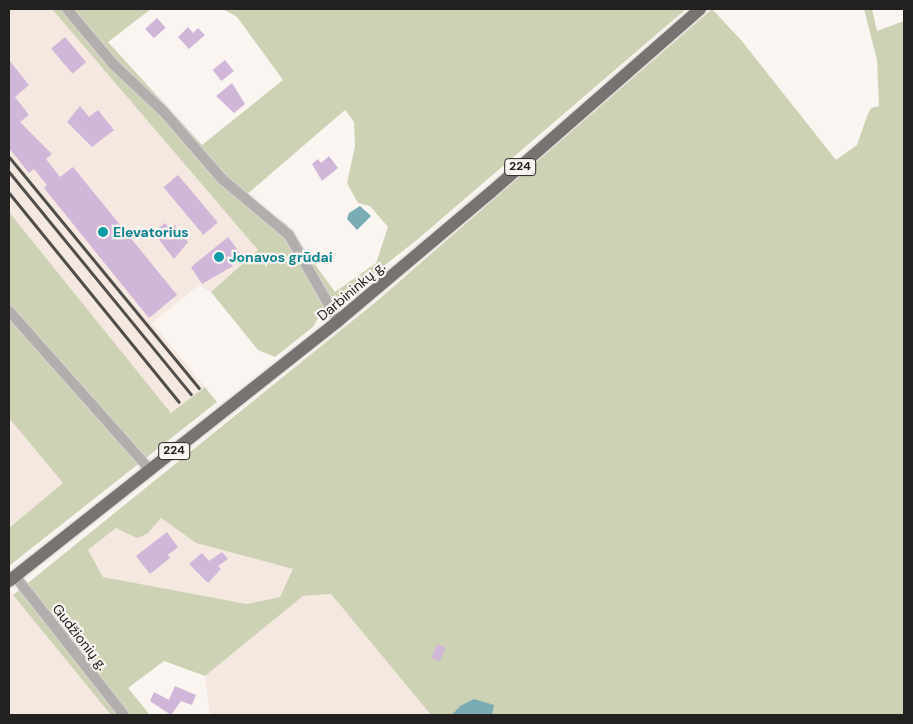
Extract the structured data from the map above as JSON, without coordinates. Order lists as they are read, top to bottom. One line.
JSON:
{"streets":{"main road":["224","Darbininkų g."],"street":["Gudžionių g."]},"crossings":[["Darbininkų g.","Gudžionių g."]],"places":["Elevatorius","Jonavos grūdai"]}
